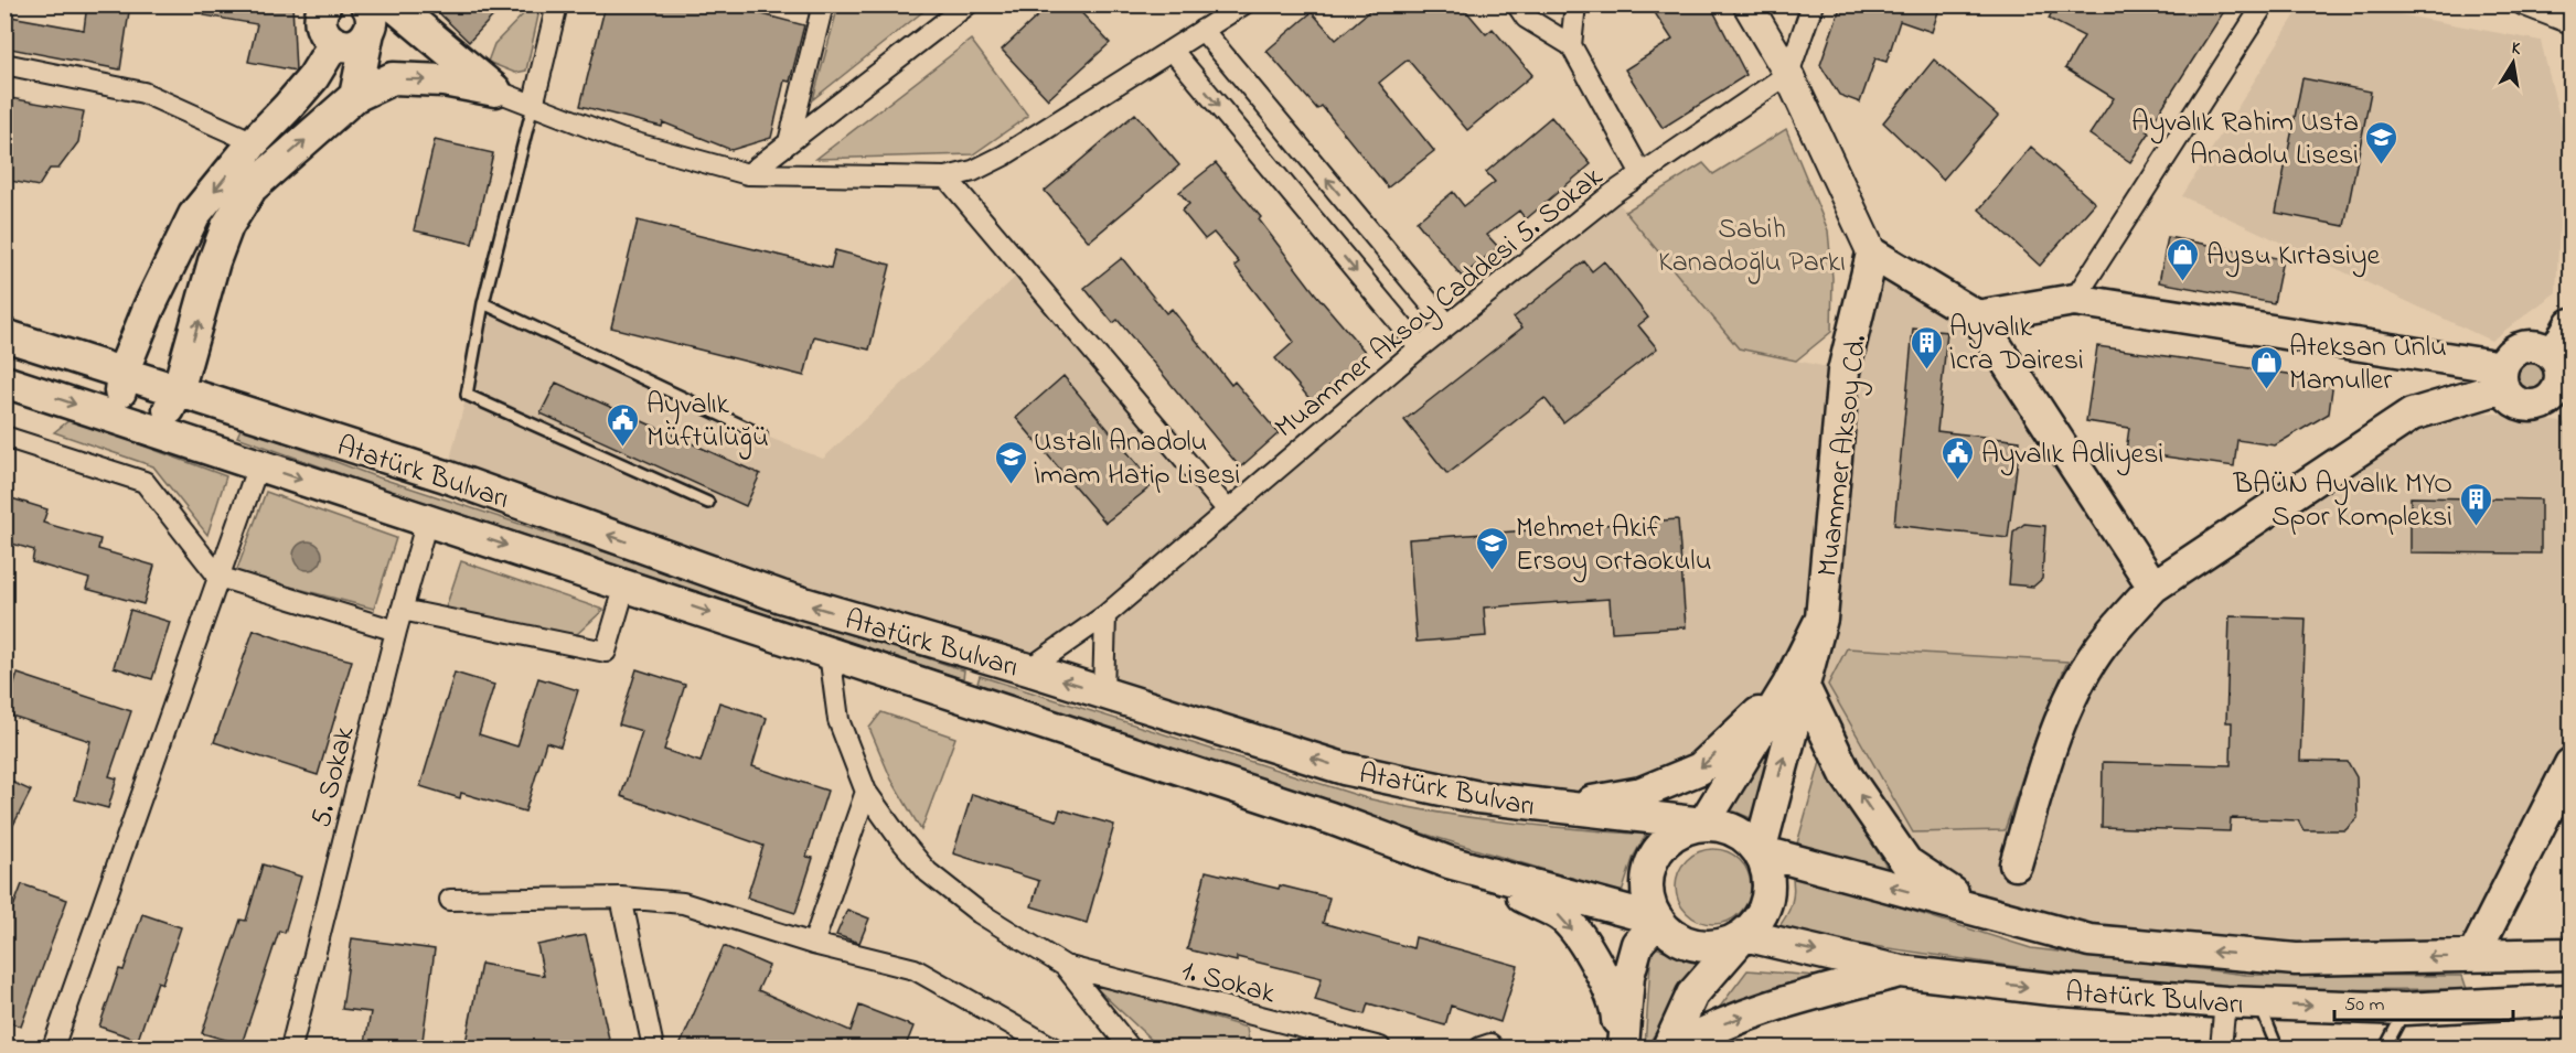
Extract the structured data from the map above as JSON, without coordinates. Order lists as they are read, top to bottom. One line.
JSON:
{"streets":{"main road":["Muammer Aksoy Cd.","Atatürk Bulvarı"],"street":["Muammer Aksoy Caddesi 5. Sokak","5. Sokak","1. Sokak"]},"crossings":[["Muammer Aksoy Caddesi 5. Sokak","Atatürk Bulvarı"],["Muammer Aksoy Cd.","Atatürk Bulvarı"],["Atatürk Bulvarı","5. Sokak"]],"parks":["Sabih Kanadoğlu Parkı"],"places":{"school or university":["Ayvalık Rahim Usta Anadolu Lisesi","Ustalı Anadolu İmam Hatip Lisesi","Mehmet Akif Ersoy Ortaokulu"],"shop":["Aysu Kırtasiye","Ateksan Unlu Mamuller"],"building":["Ayvalık İcra Dairesi","BAÜN Ayvalık MYO Spor Kompleksi"],"public building":["Ayvalık Müftülüğü","Ayvalık Adliyesi"]},"scale_bar":"50 m","north":"top"}
